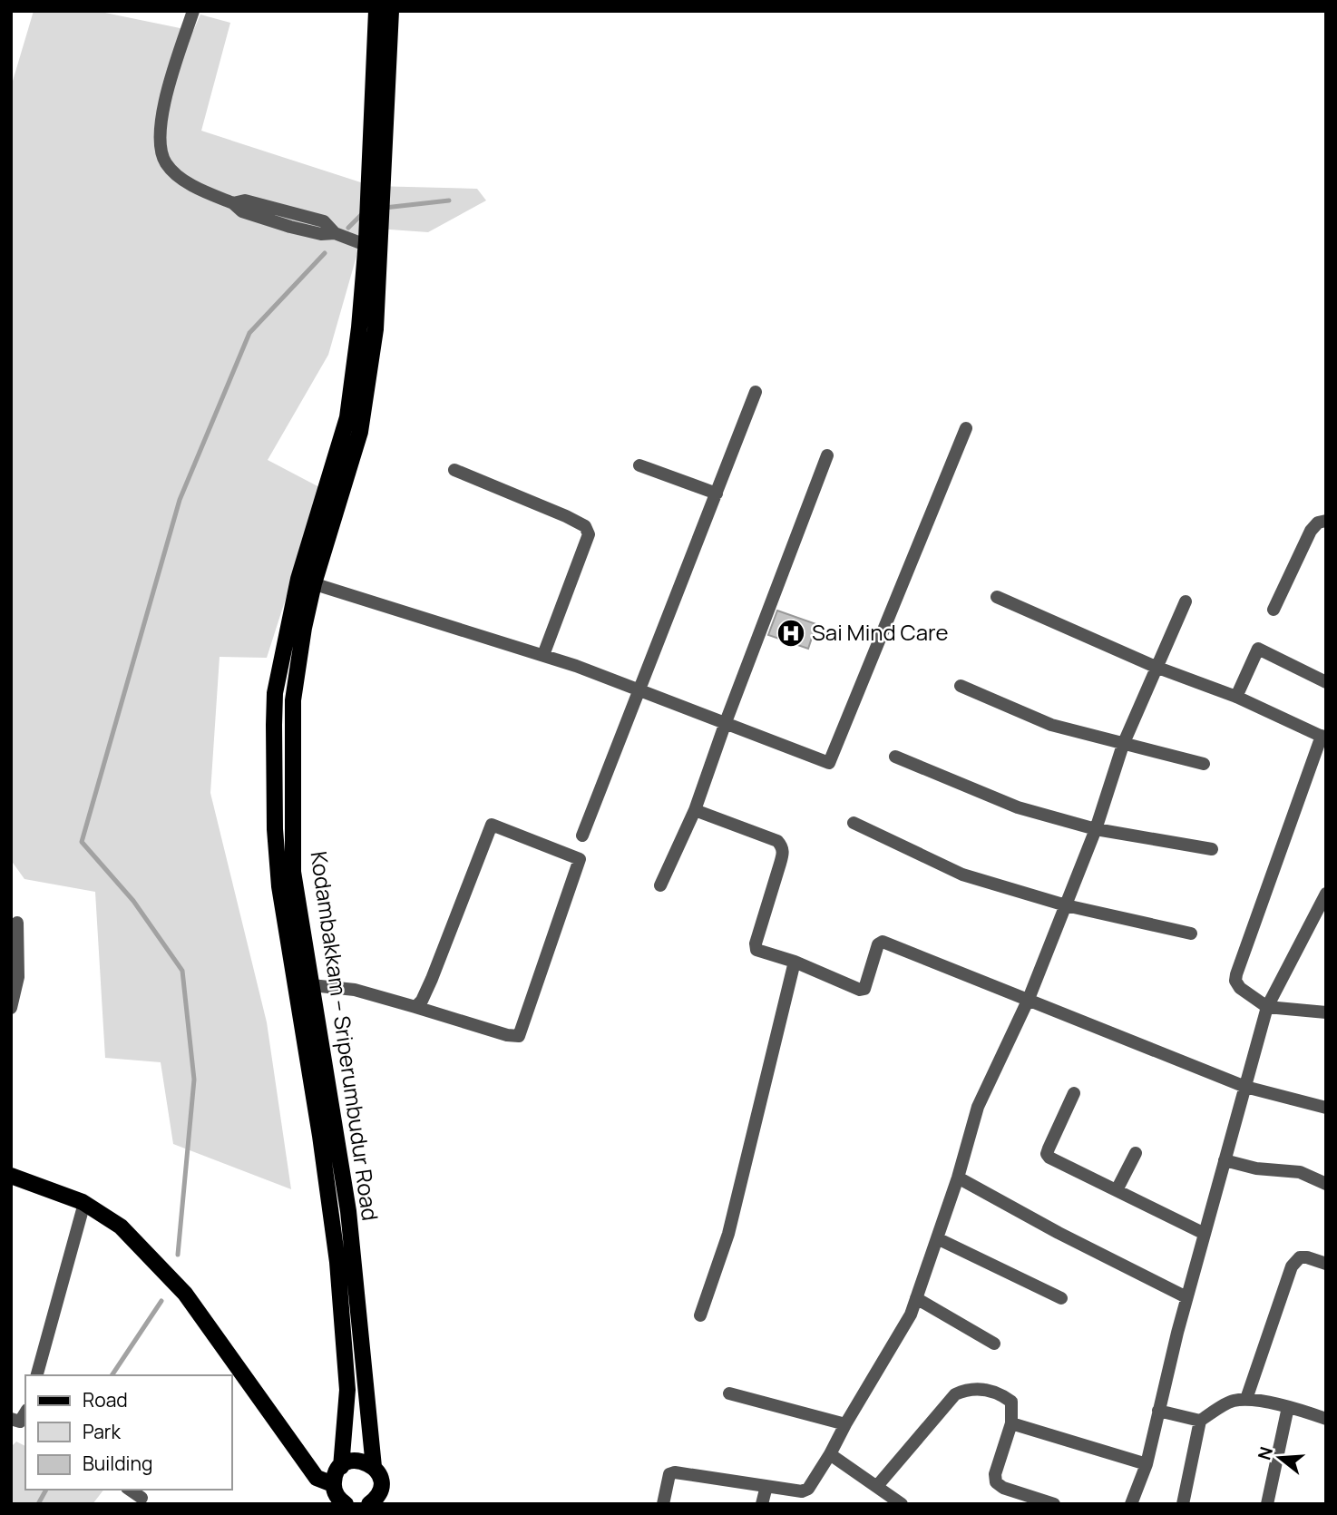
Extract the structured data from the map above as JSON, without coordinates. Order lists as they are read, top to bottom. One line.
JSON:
{"streets":{"main road":["Kodambakkam – Sriperumbudur Road"]},"places":{"hospital":["Sai Mind Care"]},"legend":["Road","Park","Building"],"north":"left"}
